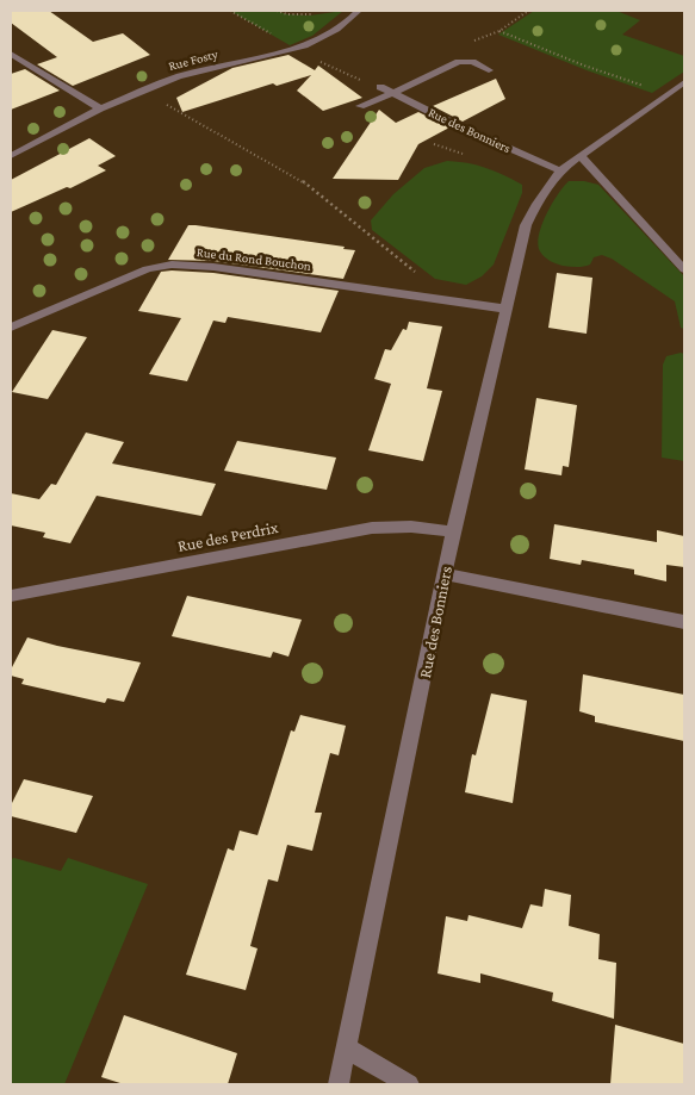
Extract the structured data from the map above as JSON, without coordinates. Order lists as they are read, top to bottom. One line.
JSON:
{"streets":{"street":["Rue Fosty","Rue des Bonniers","Rue du Rond Bouchon","Rue des Perdrix"]},"crossings":[["Rue des Bonniers","Rue du Rond Bouchon"],["Rue des Bonniers","Rue des Perdrix"]]}
